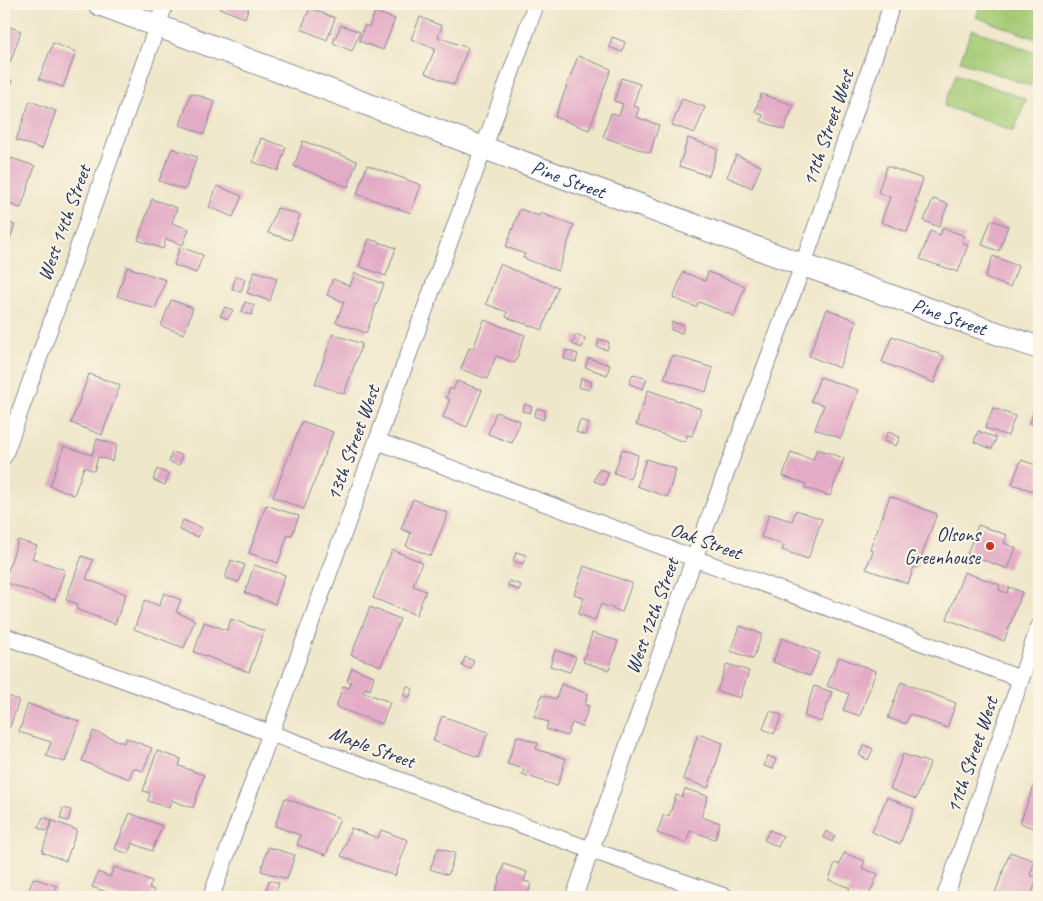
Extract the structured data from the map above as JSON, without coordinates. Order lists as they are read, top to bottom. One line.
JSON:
{"streets":{"street":["11th Street West","Pine Street","West 14th Street","13th Street West","Oak Street","West 12th Street","Maple Street"]},"crossings":[["11th Street West","Pine Street"],["11th Street West","Oak Street"],["11th Street West","West 12th Street"],["Pine Street","West 14th Street"],["Pine Street","13th Street West"],["Pine Street","West 12th Street"],["13th Street West","Oak Street"],["13th Street West","Maple Street"],["Oak Street","West 12th Street"],["West 12th Street","Maple Street"]],"places":["Olsons Greenhouse"]}
